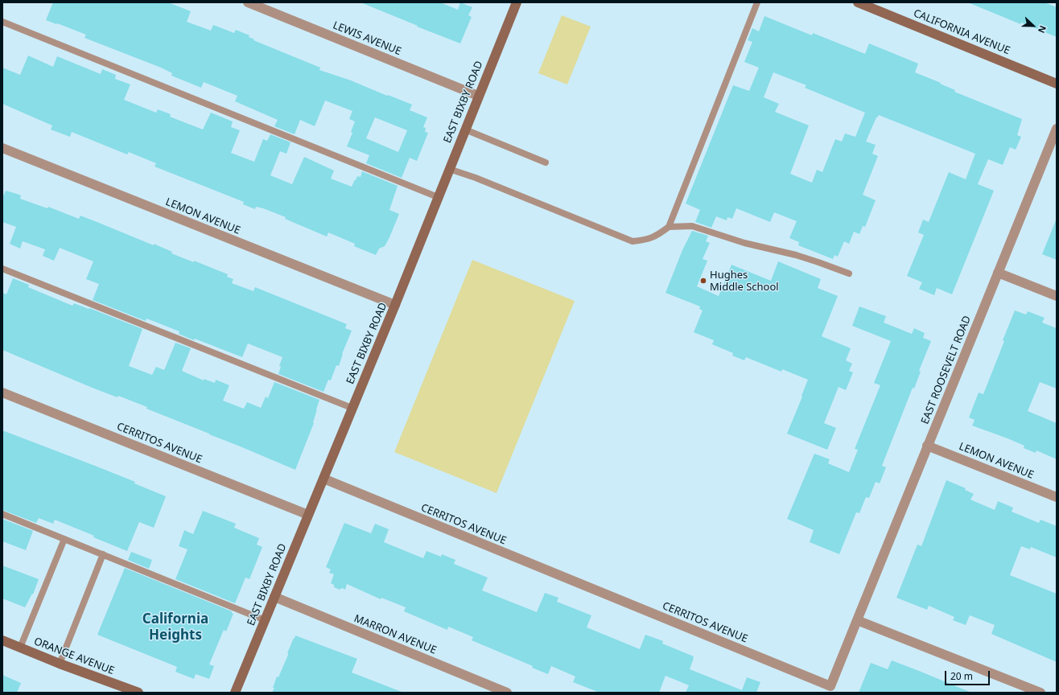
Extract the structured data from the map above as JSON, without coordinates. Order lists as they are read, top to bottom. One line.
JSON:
{"streets":{"street":["CALIFORNIA AVENUE","LEWIS AVENUE","EAST BIXBY ROAD","LEMON AVENUE","EAST ROOSEVELT ROAD","CERRITOS AVENUE","MARRON AVENUE","ORANGE AVENUE"]},"crossings":[["LEWIS AVENUE","EAST BIXBY ROAD"],["EAST BIXBY ROAD","LEMON AVENUE"],["EAST BIXBY ROAD","CERRITOS AVENUE"],["EAST BIXBY ROAD","MARRON AVENUE"],["LEMON AVENUE","EAST ROOSEVELT ROAD"],["EAST ROOSEVELT ROAD","CERRITOS AVENUE"]],"districts":["California Heights"],"places":["Hughes Middle School"],"scale_bar":"20 m","north":"right"}
